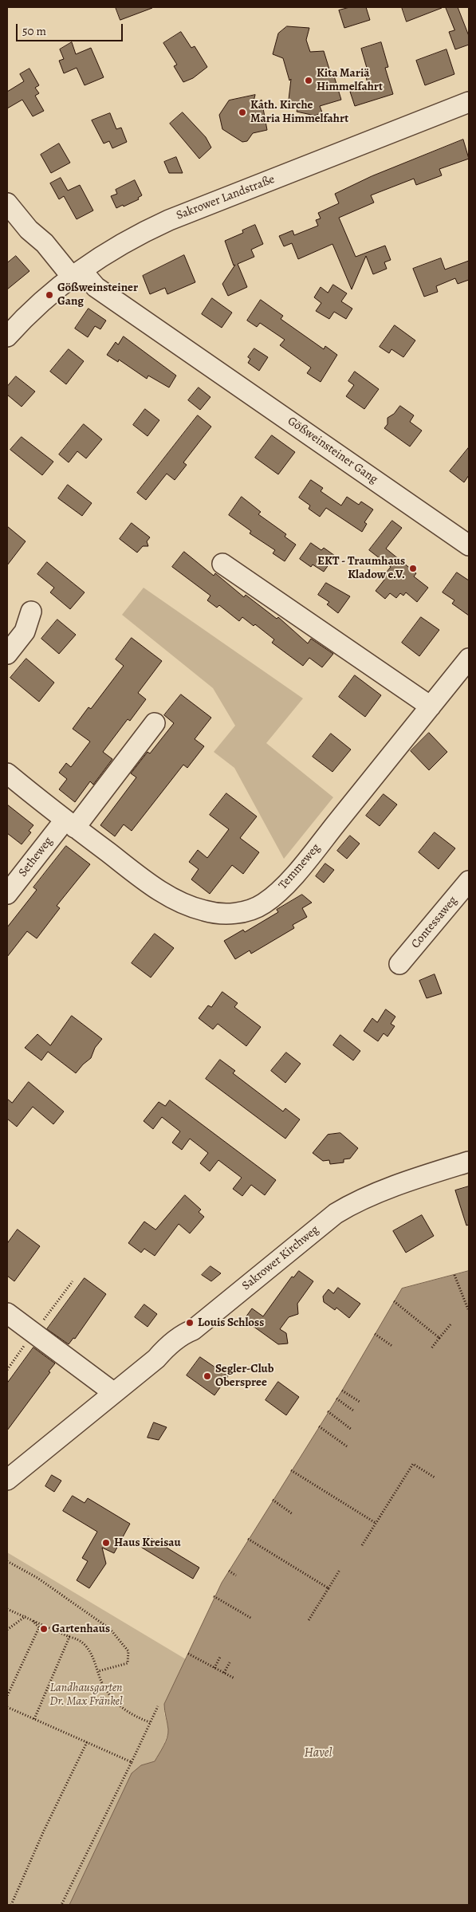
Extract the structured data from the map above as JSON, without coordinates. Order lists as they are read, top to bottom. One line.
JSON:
{"streets":{"street":["Sakrower Landstraße","Gößweinsteiner Gang","Setheweg","Temmeweg","Contessaweg","Sakrower Kirchweg"]},"crossings":[["Sakrower Landstraße","Gößweinsteiner Gang"],["Setheweg","Temmeweg"]],"water":["Havel"],"parks":["Landhausgarten Dr. Max Fränkel"],"places":["Kita Mariä Himmelfahrt","Kath. Kirche Maria Himmelfahrt","Gößweinsteiner Gang","EKT - Traumhaus Kladow e.V.","Louis Schloss","Segler-Club Oberspree","Haus Kreisau","Gartenhaus"],"scale_bar":"50 m"}
